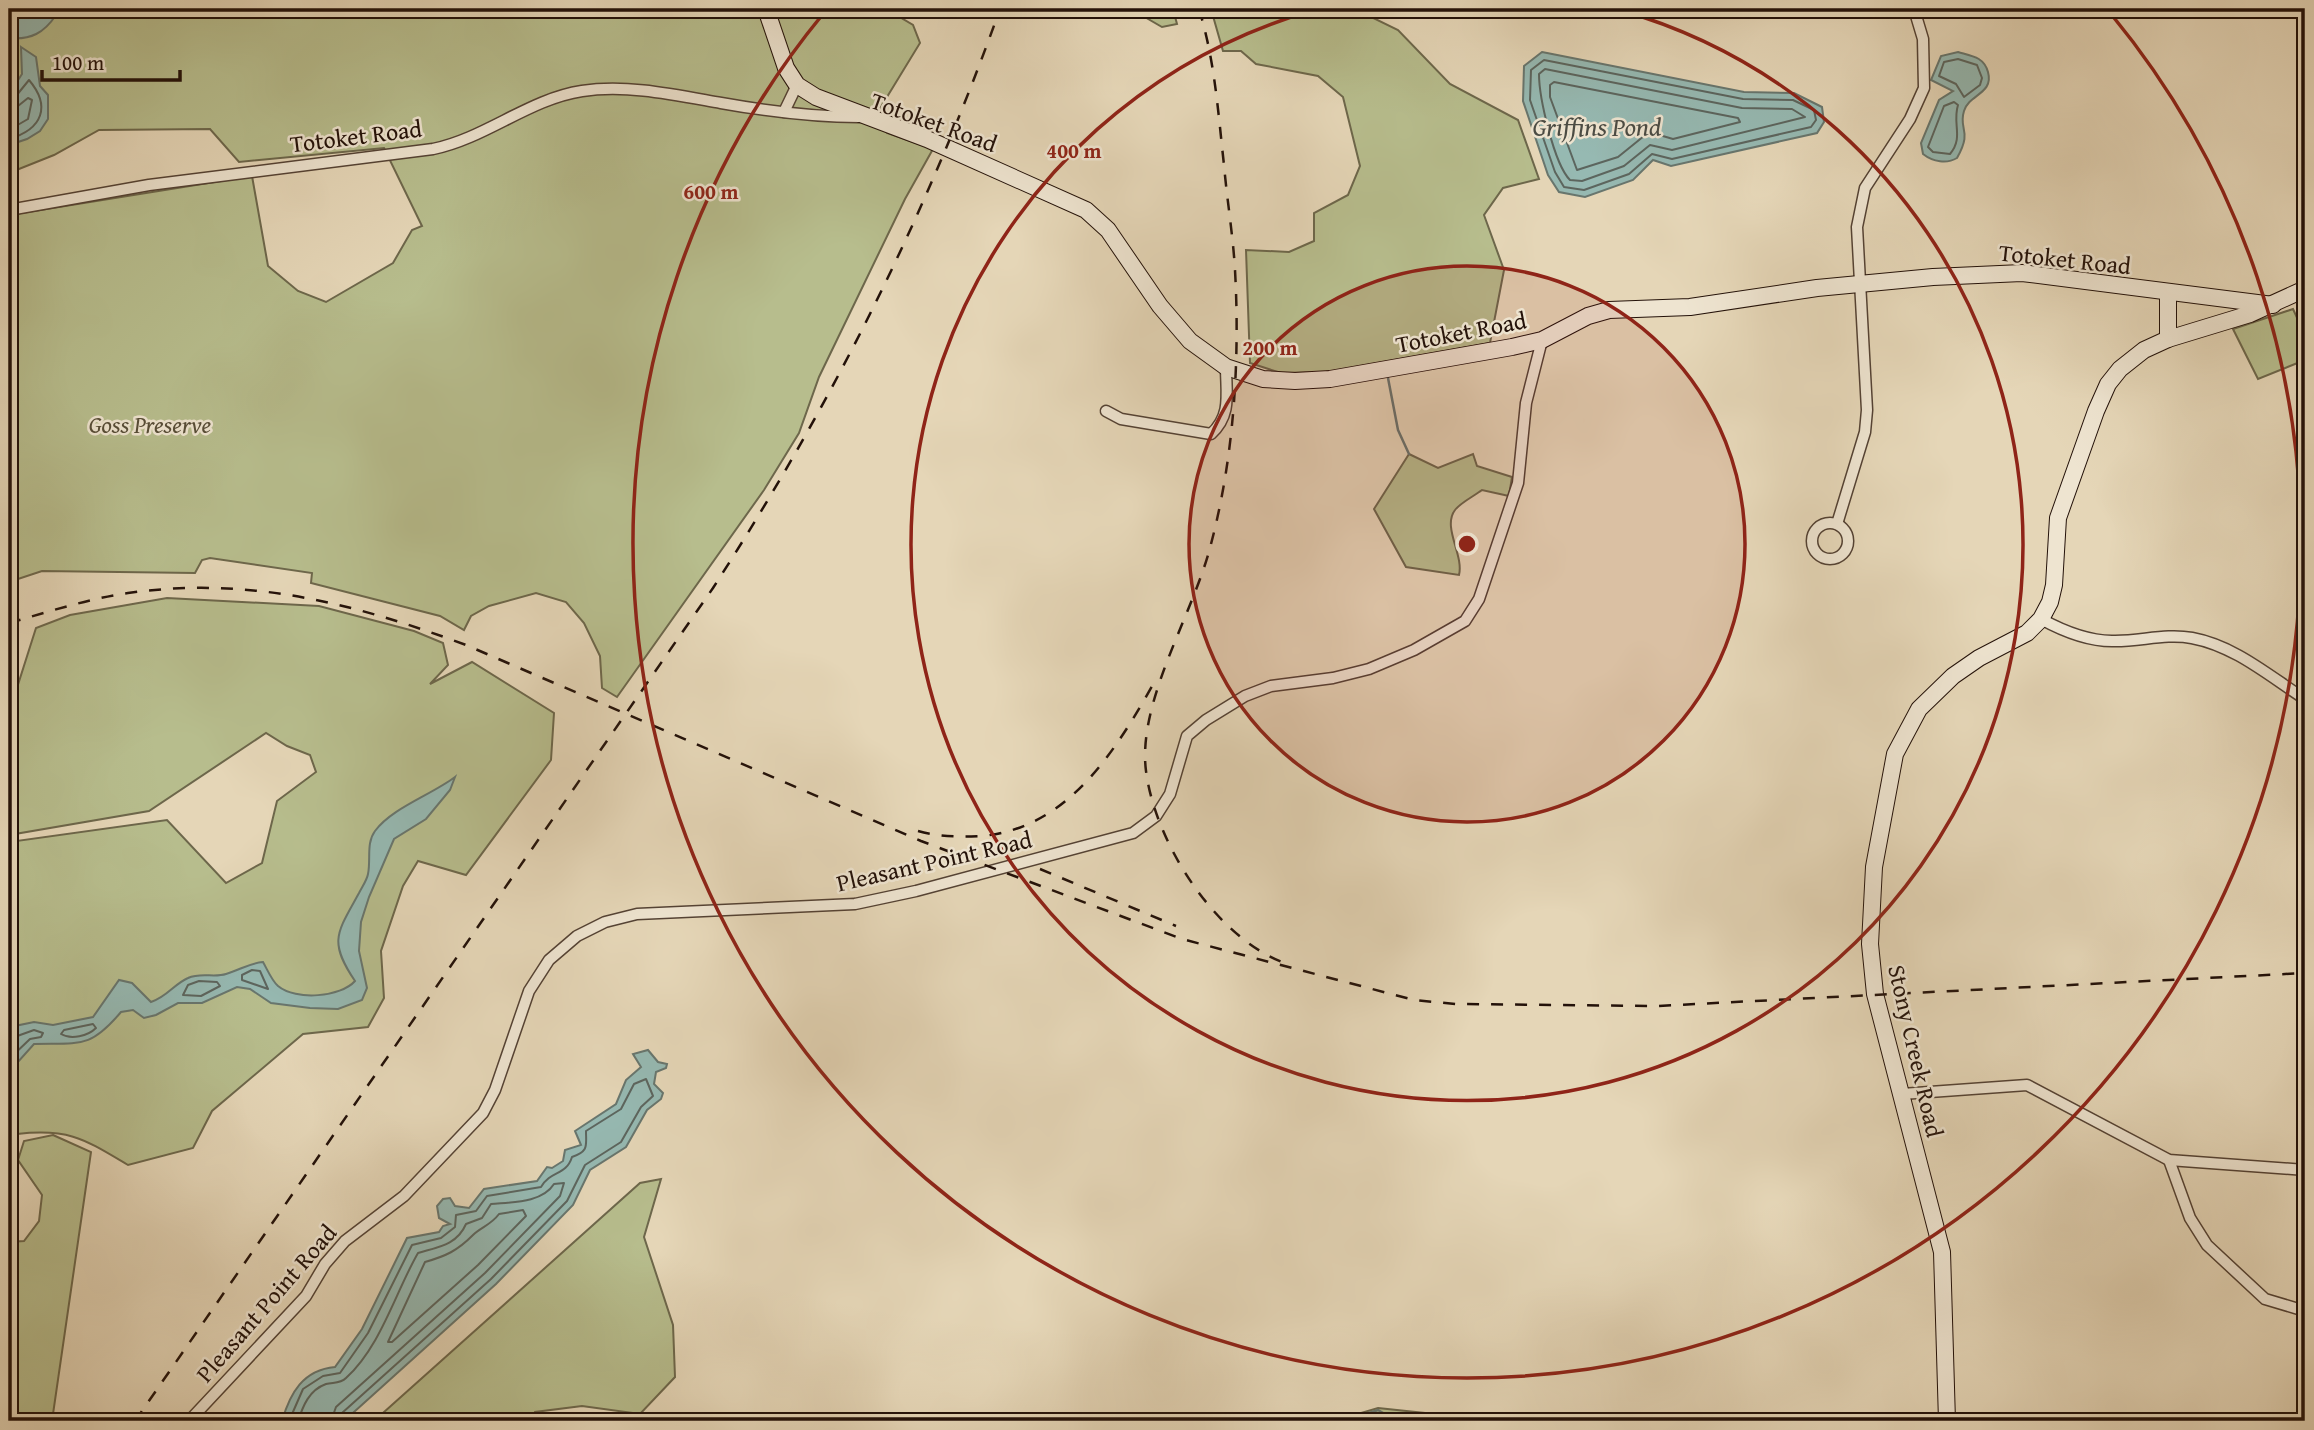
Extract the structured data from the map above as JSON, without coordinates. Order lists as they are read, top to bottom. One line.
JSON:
{"streets":{"main road":["Totoket Road","Stony Creek Road"],"street":["Pleasant Point Road"]},"crossings":[["Totoket Road","Pleasant Point Road"]],"water":["Griffins Pond"],"parks":["Goss Preserve"],"scale_bar":"100 m","rings":["400 m","600 m","200 m"]}
